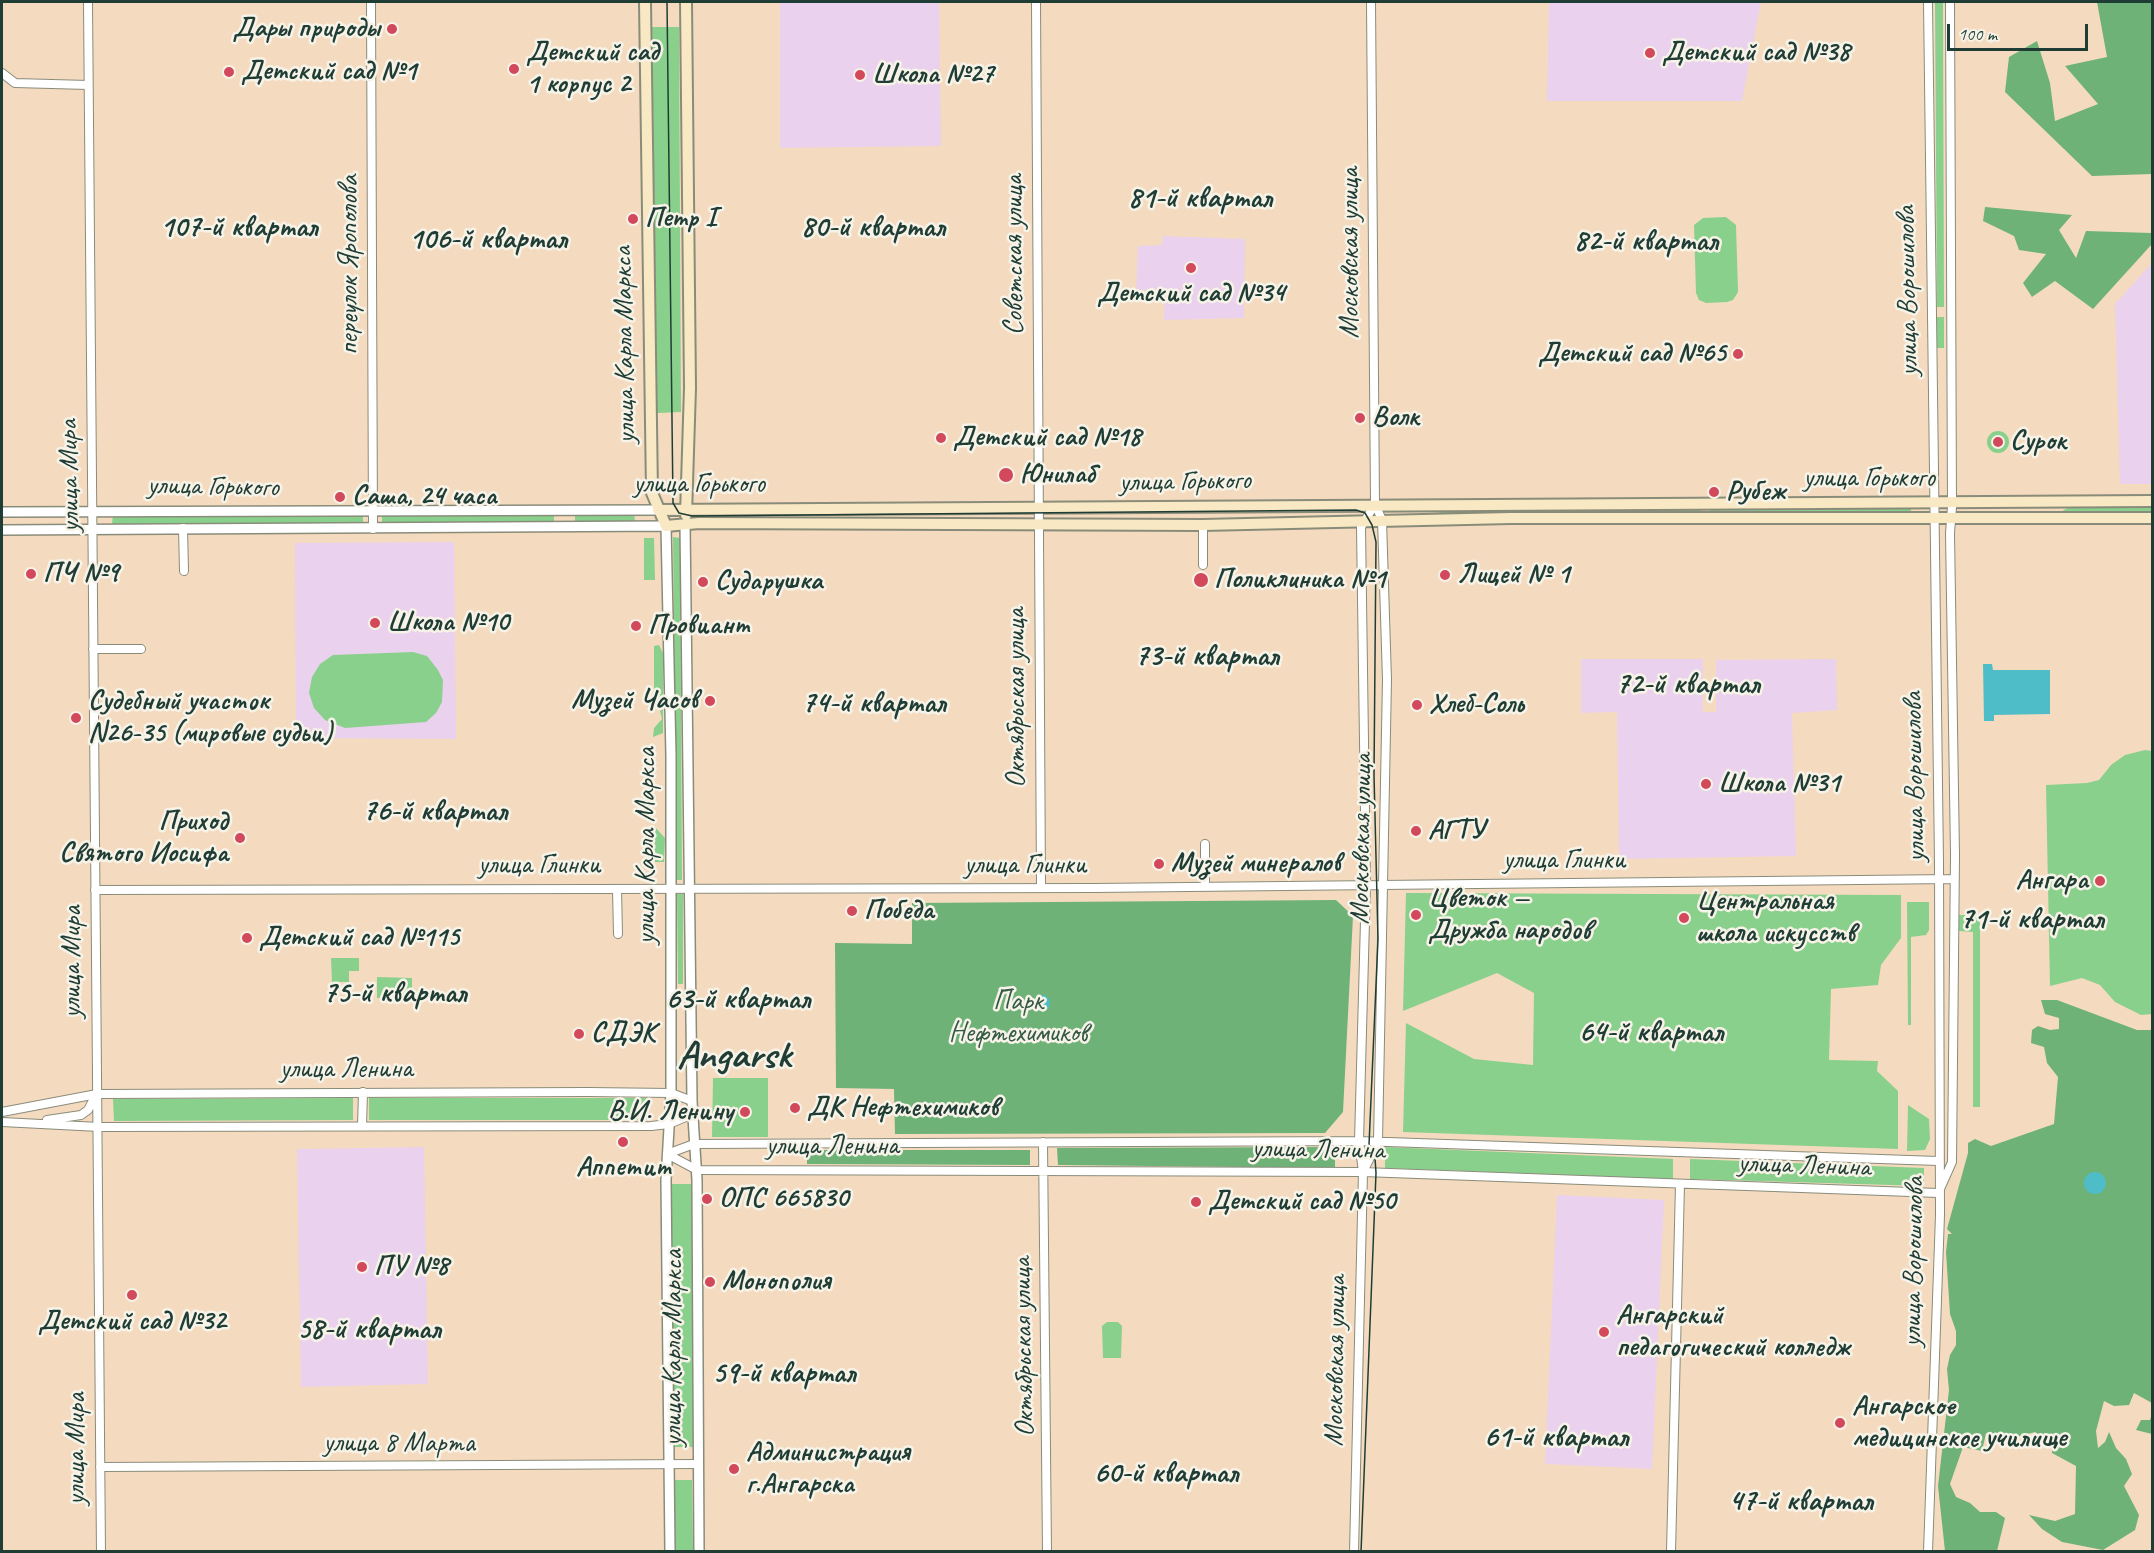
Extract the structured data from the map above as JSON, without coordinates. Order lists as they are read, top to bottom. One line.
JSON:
{"streets":{"main road":["улица Карла Маркса","улица Горького"],"street":["Московская улица","Советская улица","переулок Ярополова","улица Ворошилова","улица Мира","Октябрьская улица","улица Глинки","улица Ленина","улица 8 Марта"]},"crossings":[["Московская улица","улица Горького"],["Московская улица","улица Глинки"],["Московская улица","улица Ленина"],["Советская улица","улица Горького"],["Советская улица","Октябрьская улица"],["переулок Ярополова","улица Горького"],["улица Ворошилова","улица Горького"],["улица Ворошилова","улица Глинки"],["улица Ворошилова","улица Ленина"],["улица Карла Маркса","улица Горького"],["улица Карла Маркса","улица Глинки"],["улица Карла Маркса","улица Ленина"],["улица Карла Маркса","улица 8 Марта"],["улица Мира","улица Горького"],["улица Мира","улица Глинки"],["улица Мира","улица Ленина"],["улица Мира","улица 8 Марта"],["улица Горького","Октябрьская улица"],["Октябрьская улица","улица Глинки"],["Октябрьская улица","улица Ленина"]],"districts":["81-й квартал","107-й квартал","80-й квартал","106-й квартал","82-й квартал","73-й квартал","72-й квартал","74-й квартал","76-й квартал","71-й квартал","75-й квартал","63-й квартал","64-й квартал","Angarsk","58-й квартал","59-й квартал","61-й квартал","60-й квартал","47-й квартал"],"parks":["Парк Нефтехимиков"],"places":["Дары природы","Детский сад №38","Детский сад 1 корпус 2","Детский сад №1","Школа №27","Петр I","Детский сад №34","Детский сад №65","Волк","Детский сад №18","Сурок","Юнилаб","Рубеж","Саша, 24 часа","ПЧ №9","Лицей № 1","Поликлиника №1","Сударушка","Школа №10","Провиант","Музей Часов","Хлеб-Соль","Судебный участок N26-35 (мировые судьи)","Школа №31","АГТУ","Приход Святого Иосифа","Музей минералов","Ангара","Победа","Цветок — Дружба народов","Центральная школа искусств","Детский сад №115","СДЭК","ДК Нефтехимиков","В.И. Ленину","Аппетит","ОПС 665830","Детский сад №50","ПУ №8","Монополия","Детский сад №32","Ангарский педагогический колледж","Ангарское медицинское училище","Администрация г.Ангарска"],"scale_bar":"100 m"}
